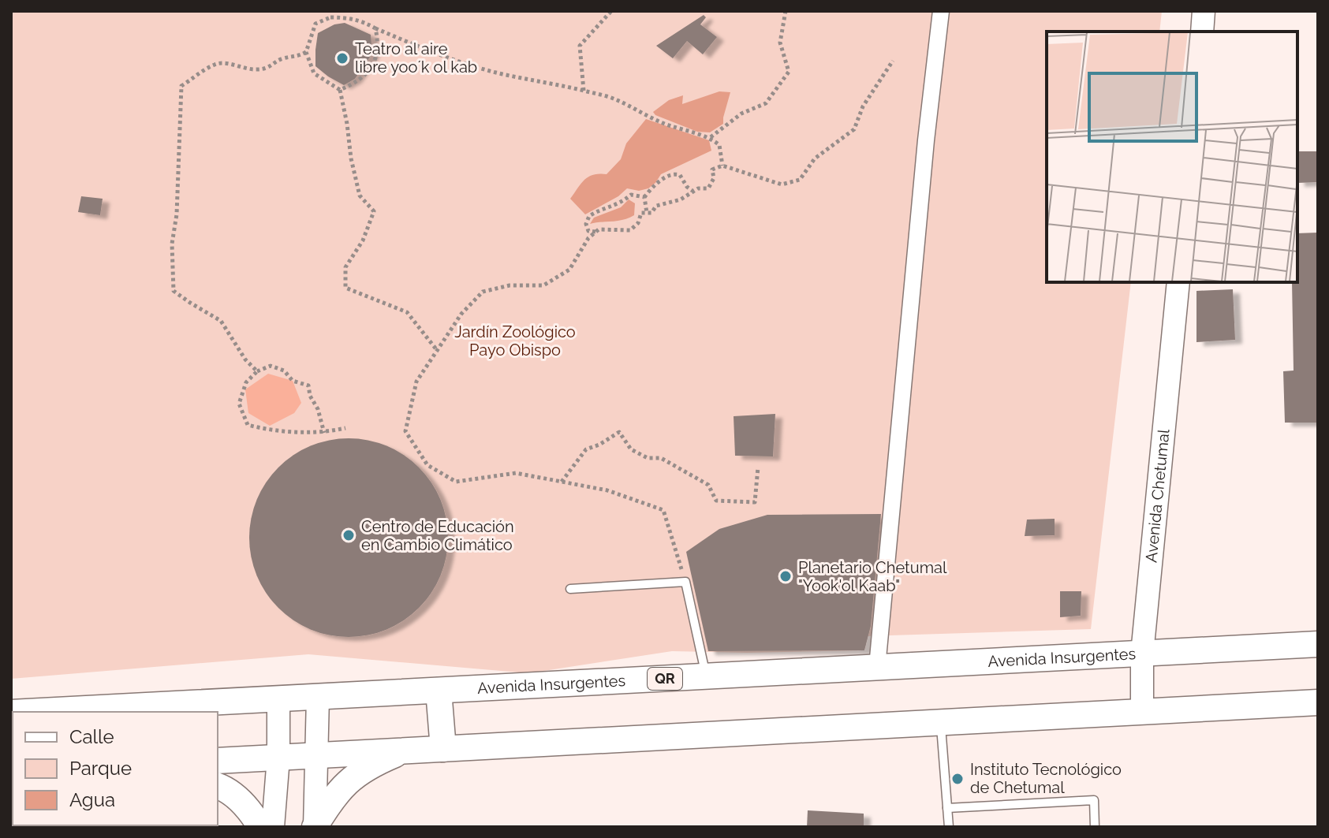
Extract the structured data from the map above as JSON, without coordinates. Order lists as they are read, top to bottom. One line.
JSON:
{"streets":{"main road":["Avenida Chetumal","Avenida Insurgentes","QR"]},"crossings":[["Avenida Chetumal","Avenida Insurgentes"]],"parks":["Jardín Zoológico Payo Obispo"],"places":["Teatro al aire libre yoo´k ol kab","Centro de Educación en Cambio Climático","Planetario Chetumal \"Yook'ol Kaab\"","Instituto Tecnológico de Chetumal"],"legend":["Calle","Parque","Agua"]}
